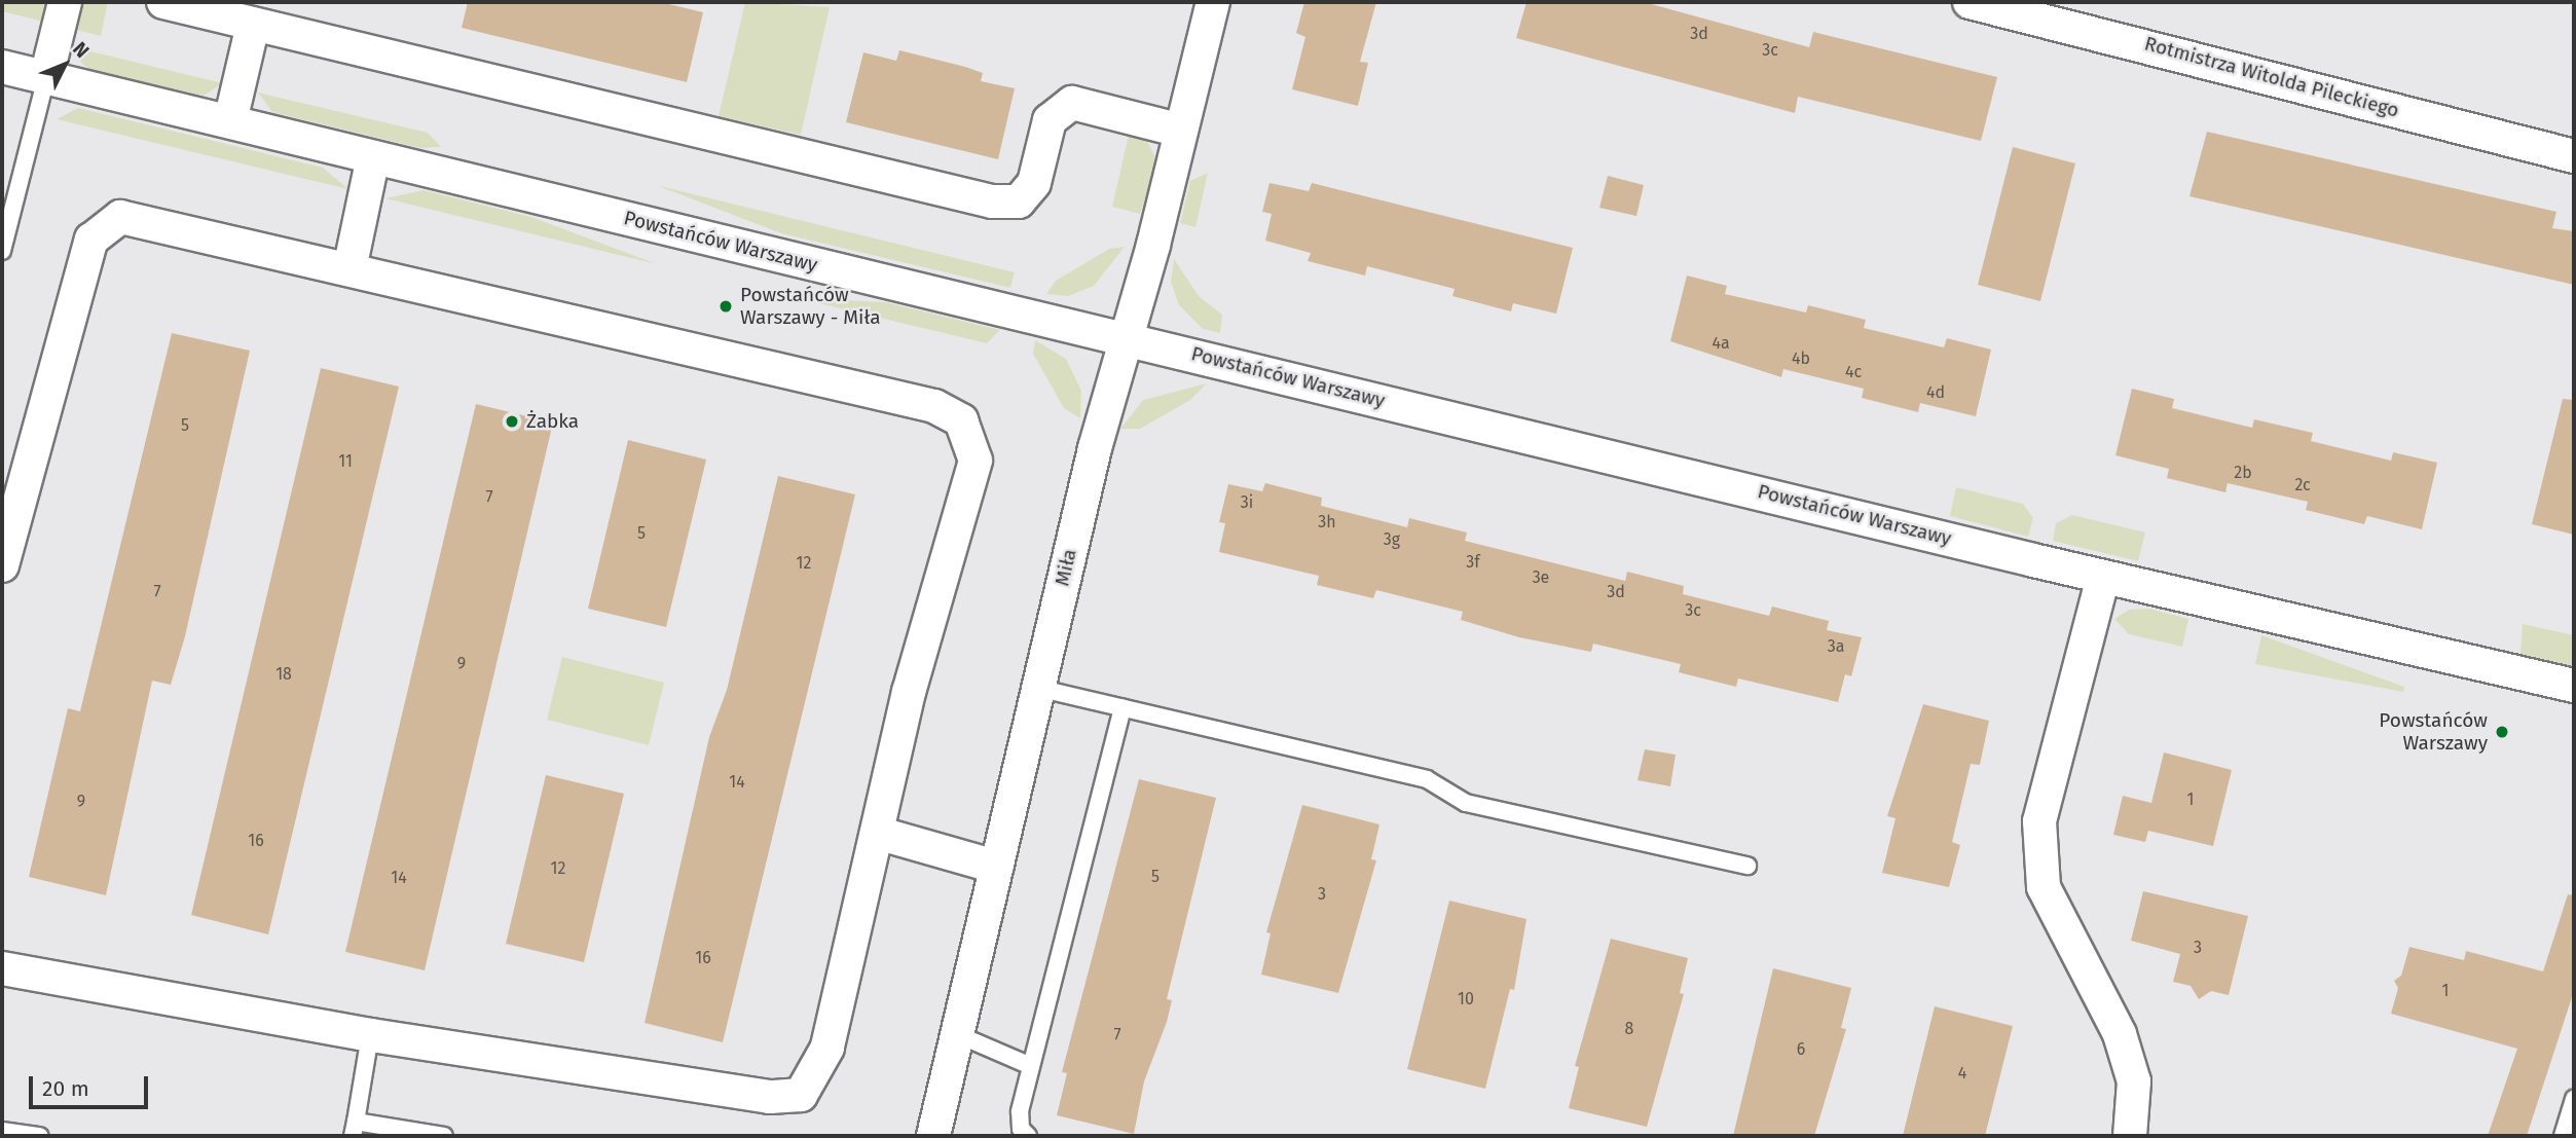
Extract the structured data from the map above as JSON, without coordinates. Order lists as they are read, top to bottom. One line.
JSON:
{"streets":{"street":["Rotmistrza Witolda Pileckiego","Powstańców Warszawy","Miła"]},"crossings":[["Powstańców Warszawy","Miła"]],"places":["Powstańców Warszawy - Miła","Żabka","Powstańców Warszawy"],"house_numbers":["3d","3c","4a","4b","4c","4d","5","11","2b","2c","7","3i","3h","5","3g","3f","12","3e","7","3d","3c","3a","9","18","14","1","9","16","12","5","14","3","3","16","1","10","8","7","6","4"],"scale_bar":"20 m","north":"top right"}
